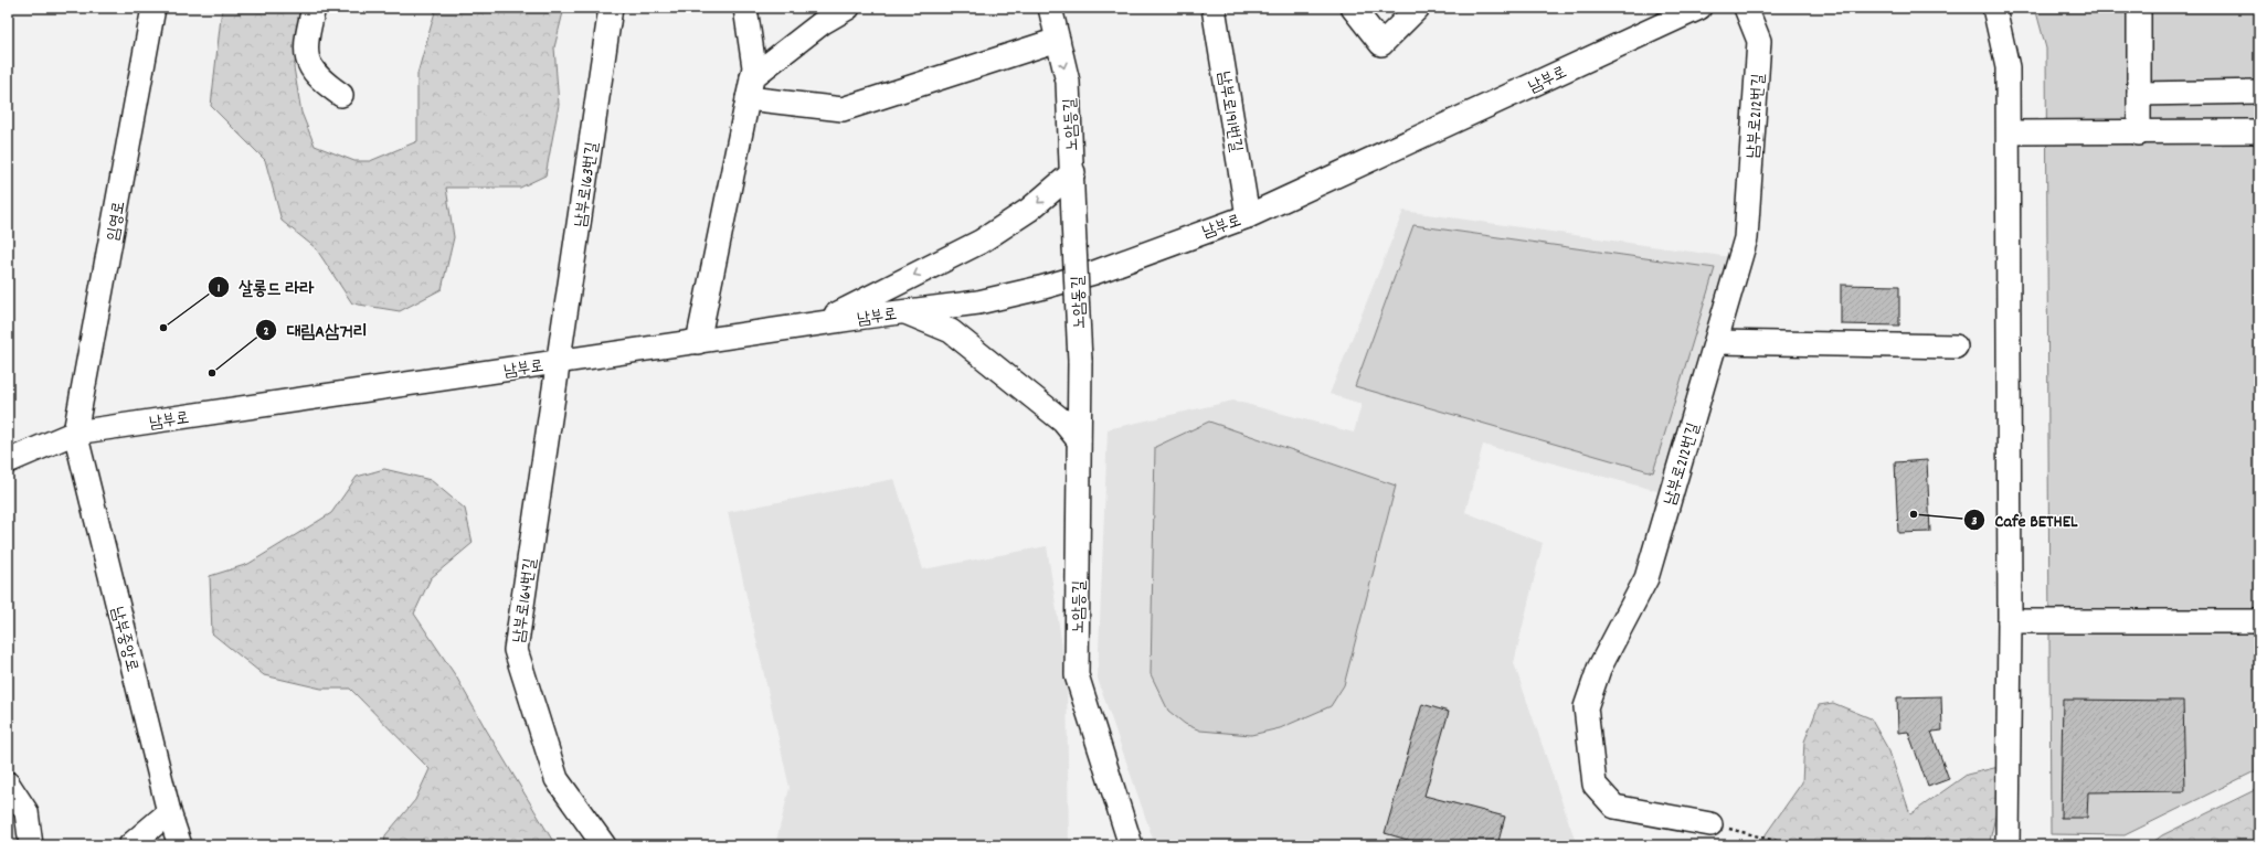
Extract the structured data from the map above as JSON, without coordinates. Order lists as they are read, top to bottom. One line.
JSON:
{"streets":{"street":["남부로","남부로191번길","남부로212번길","노암등길","남부로163번길","임영로","노암동길","남부로164번길","남부중앙로"]},"crossings":[["남부로","남부로191번길"],["남부로","남부로163번길"],["남부로","임영로"],["남부로","남부로164번길"],["남부로","남부중앙로"],["노암등길","노암동길"],["남부로163번길","남부로164번길"],["임영로","남부중앙로"]],"places":["살롱드 라라","대림A삼거리","Cafe BETHEL"]}
